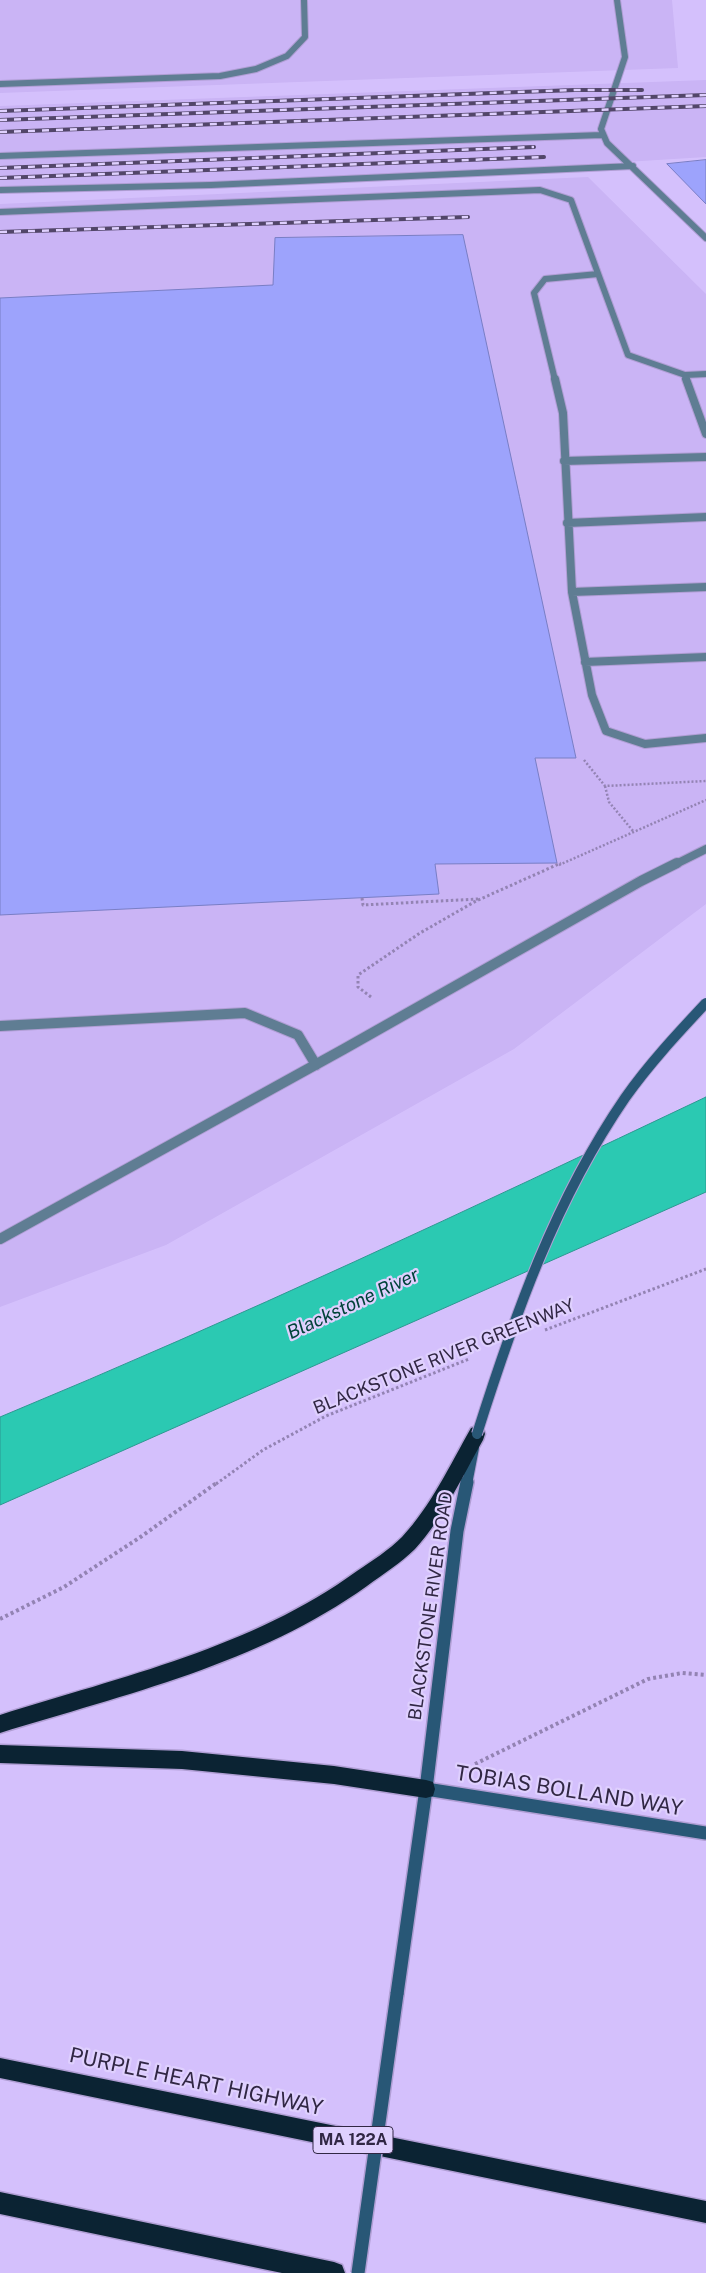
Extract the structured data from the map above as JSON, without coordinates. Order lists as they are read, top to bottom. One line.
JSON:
{"streets":{"highway":["PURPLE HEART HIGHWAY","MA 122A"],"main road":["BLACKSTONE RIVER ROAD","TOBIAS BOLLAND WAY"],"path":["BLACKSTONE RIVER GREENWAY"]},"crossings":[["BLACKSTONE RIVER ROAD","TOBIAS BOLLAND WAY"]],"water":["Blackstone River"]}
